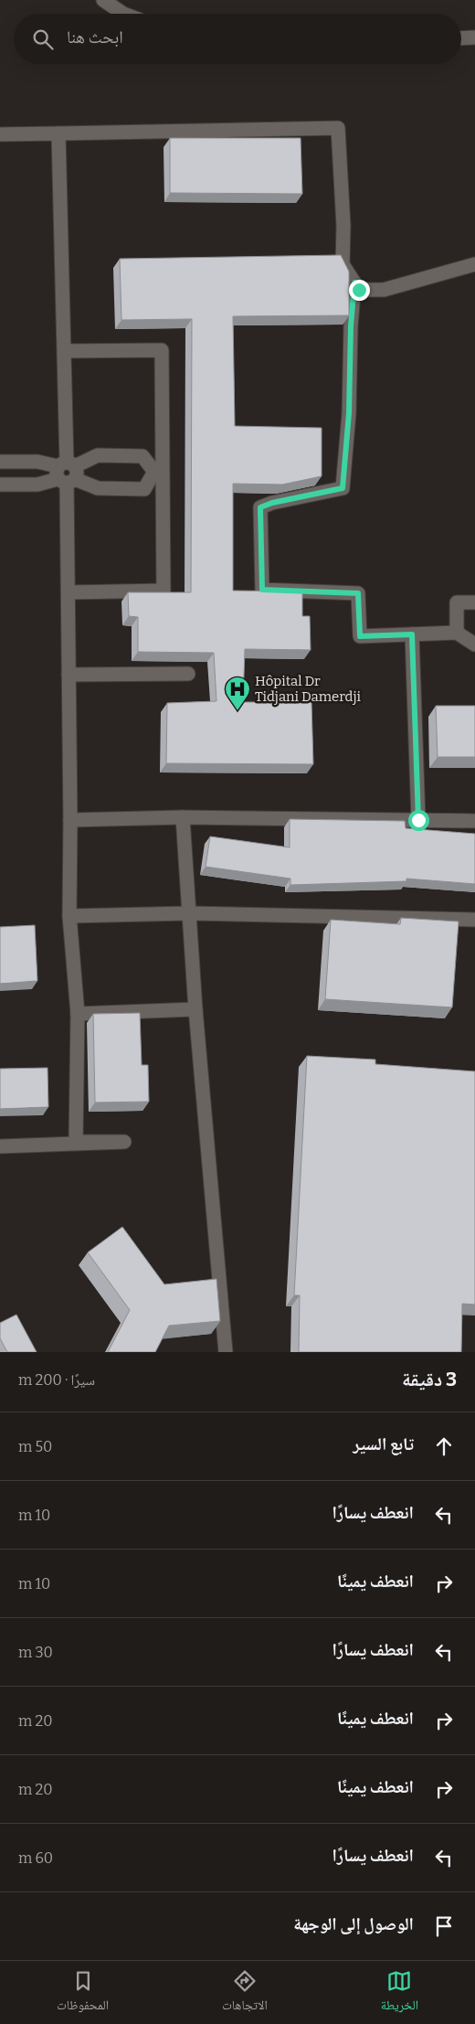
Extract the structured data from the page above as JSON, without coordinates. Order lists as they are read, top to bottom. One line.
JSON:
{"places":{"hospital":["Hôpital Dr Tidjani Damerdji"]},"page":{"search":"ابحث هنا","heading":["3 دقيقة","سيرًا · 200 m"],"list":[["تابع السير","50 m"],["انعطف يسارًا","10 m"],["انعطف يمينًا","10 m"],["انعطف يسارًا","30 m"],["انعطف يمينًا","20 m"],["انعطف يمينًا","20 m"],["انعطف يسارًا","60 m"],"الوصول إلى الوجهة"],"nav":["الخريطة","الاتجاهات","المحفوظات"]}}
